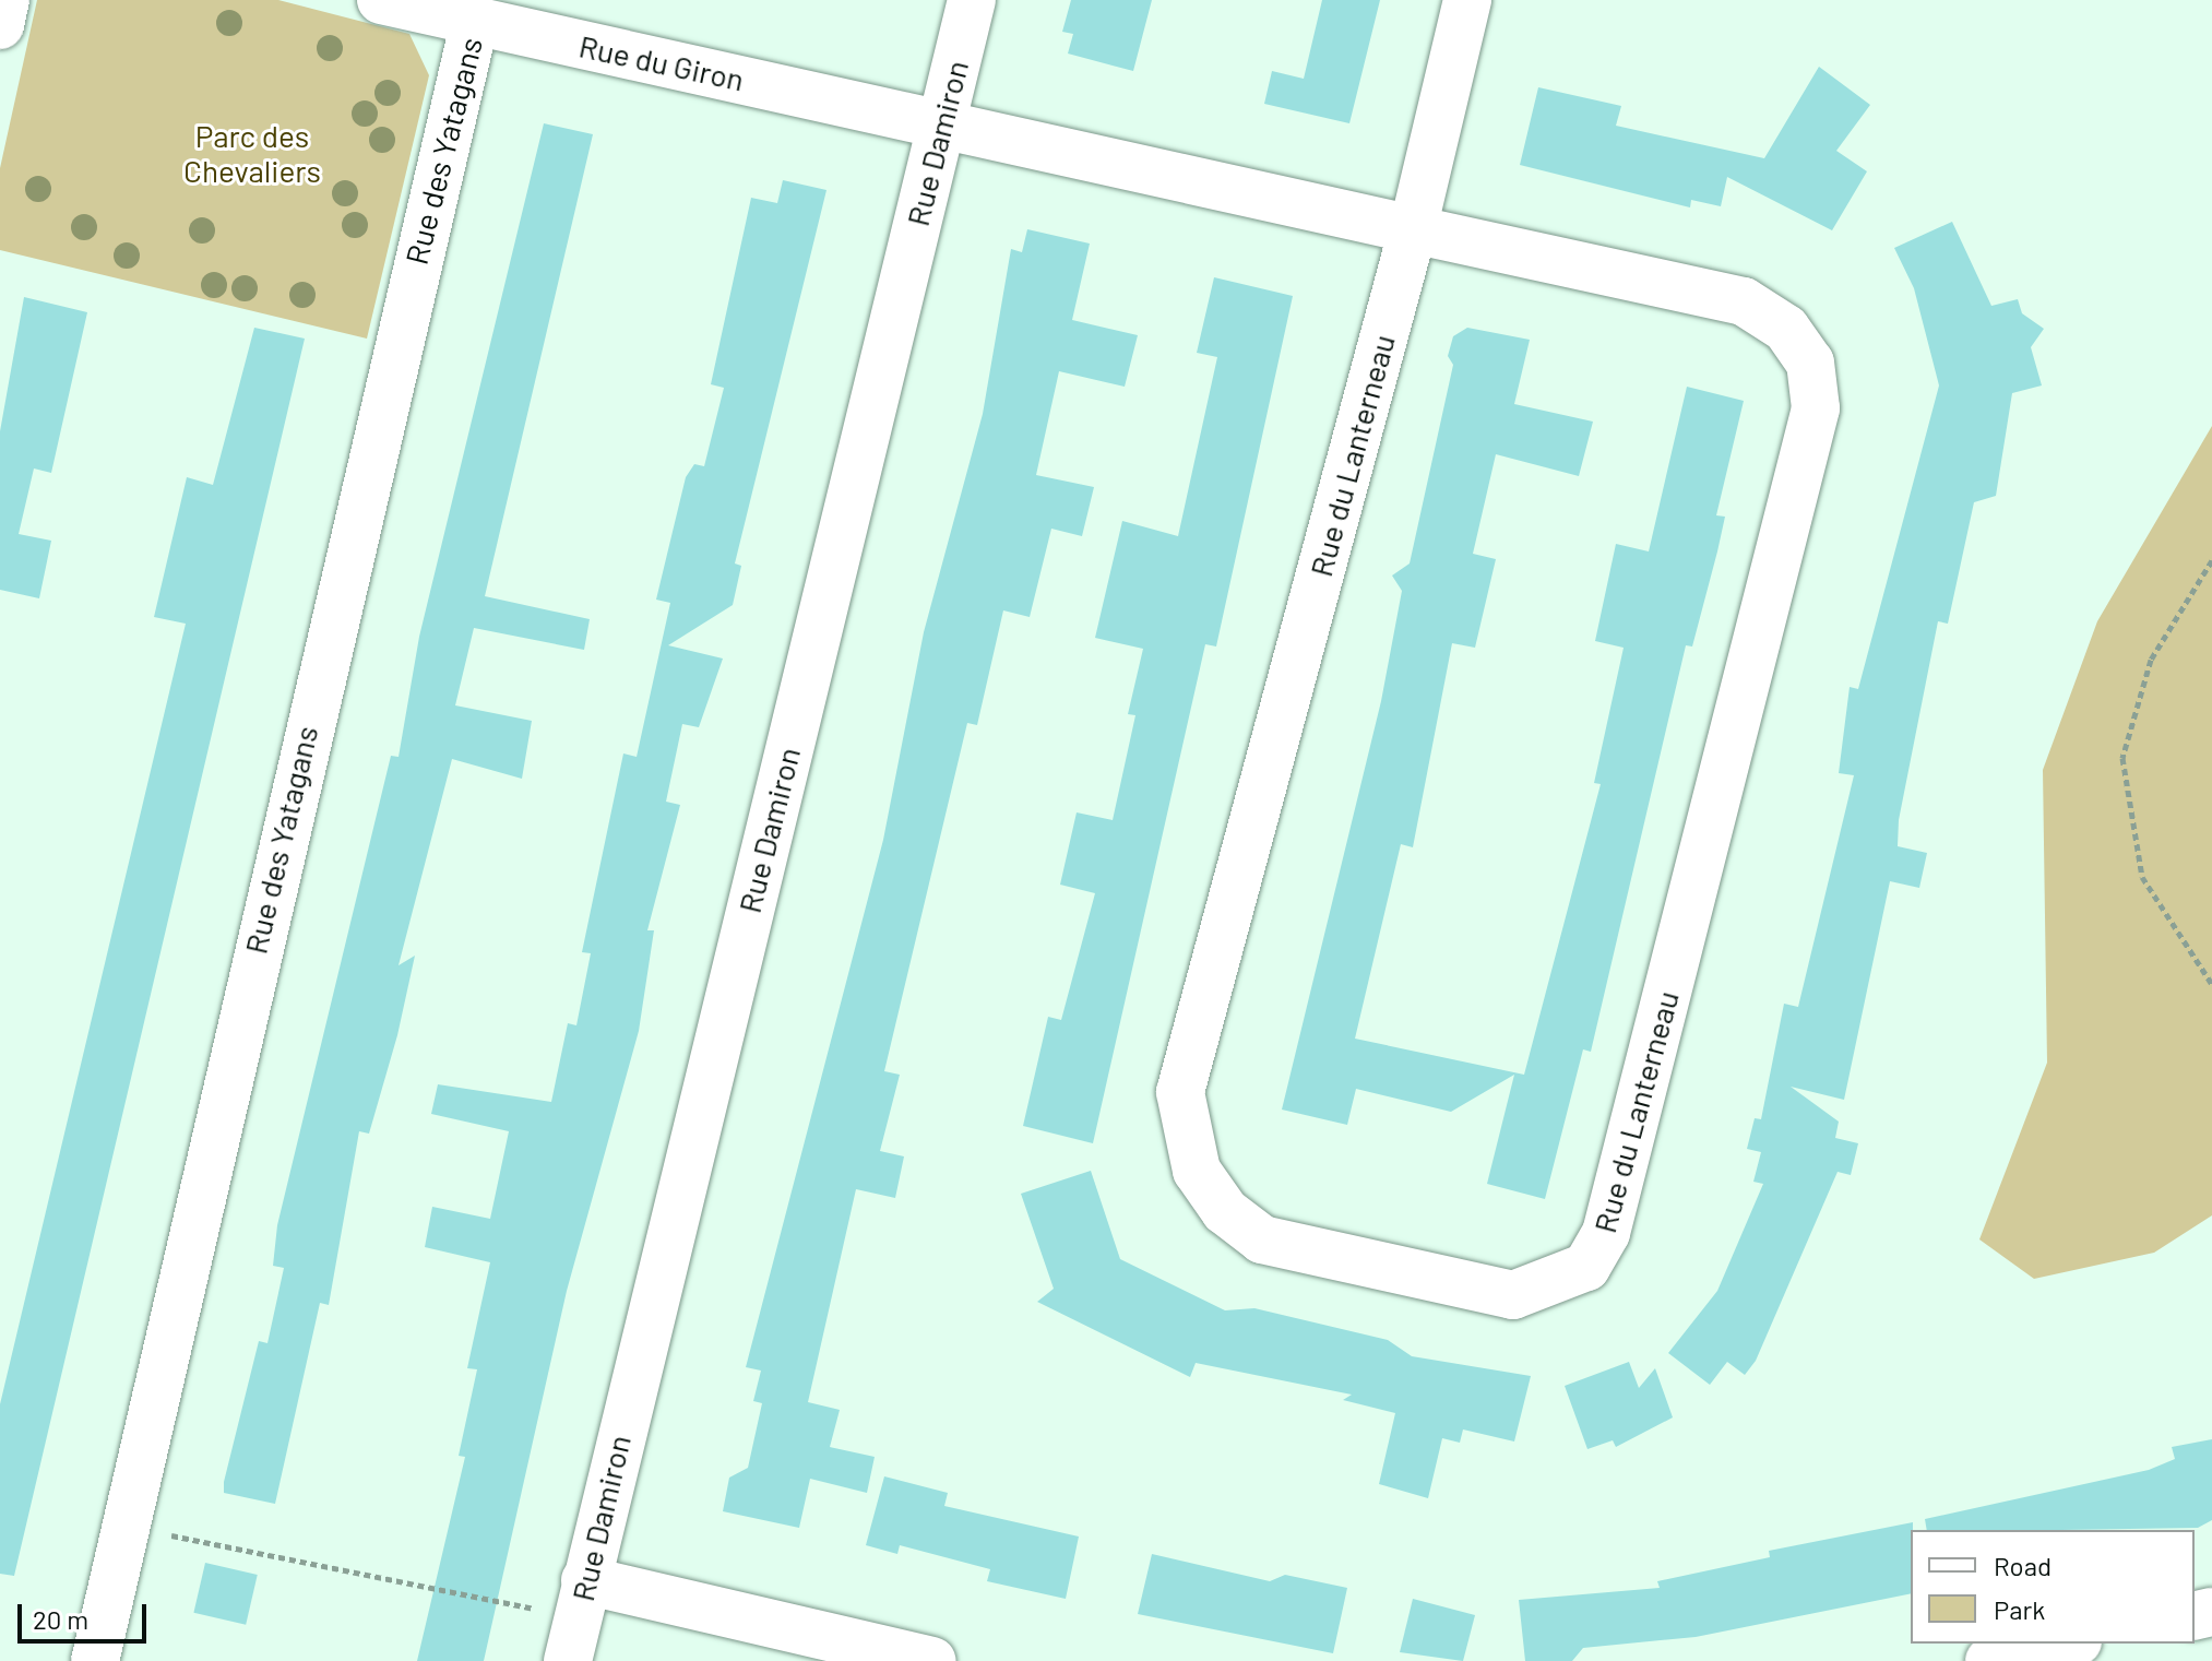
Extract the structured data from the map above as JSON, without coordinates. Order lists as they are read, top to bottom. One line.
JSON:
{"streets":{"street":["Rue du Giron","Rue Damiron","Rue des Yatagans","Rue du Lanterneau"]},"crossings":[["Rue du Giron","Rue Damiron"],["Rue du Giron","Rue des Yatagans"],["Rue du Giron","Rue du Lanterneau"],["Rue Damiron","Rue du Lanterneau"]],"parks":["Parc des Chevaliers"],"legend":["Road","Park"],"scale_bar":"20 m"}
